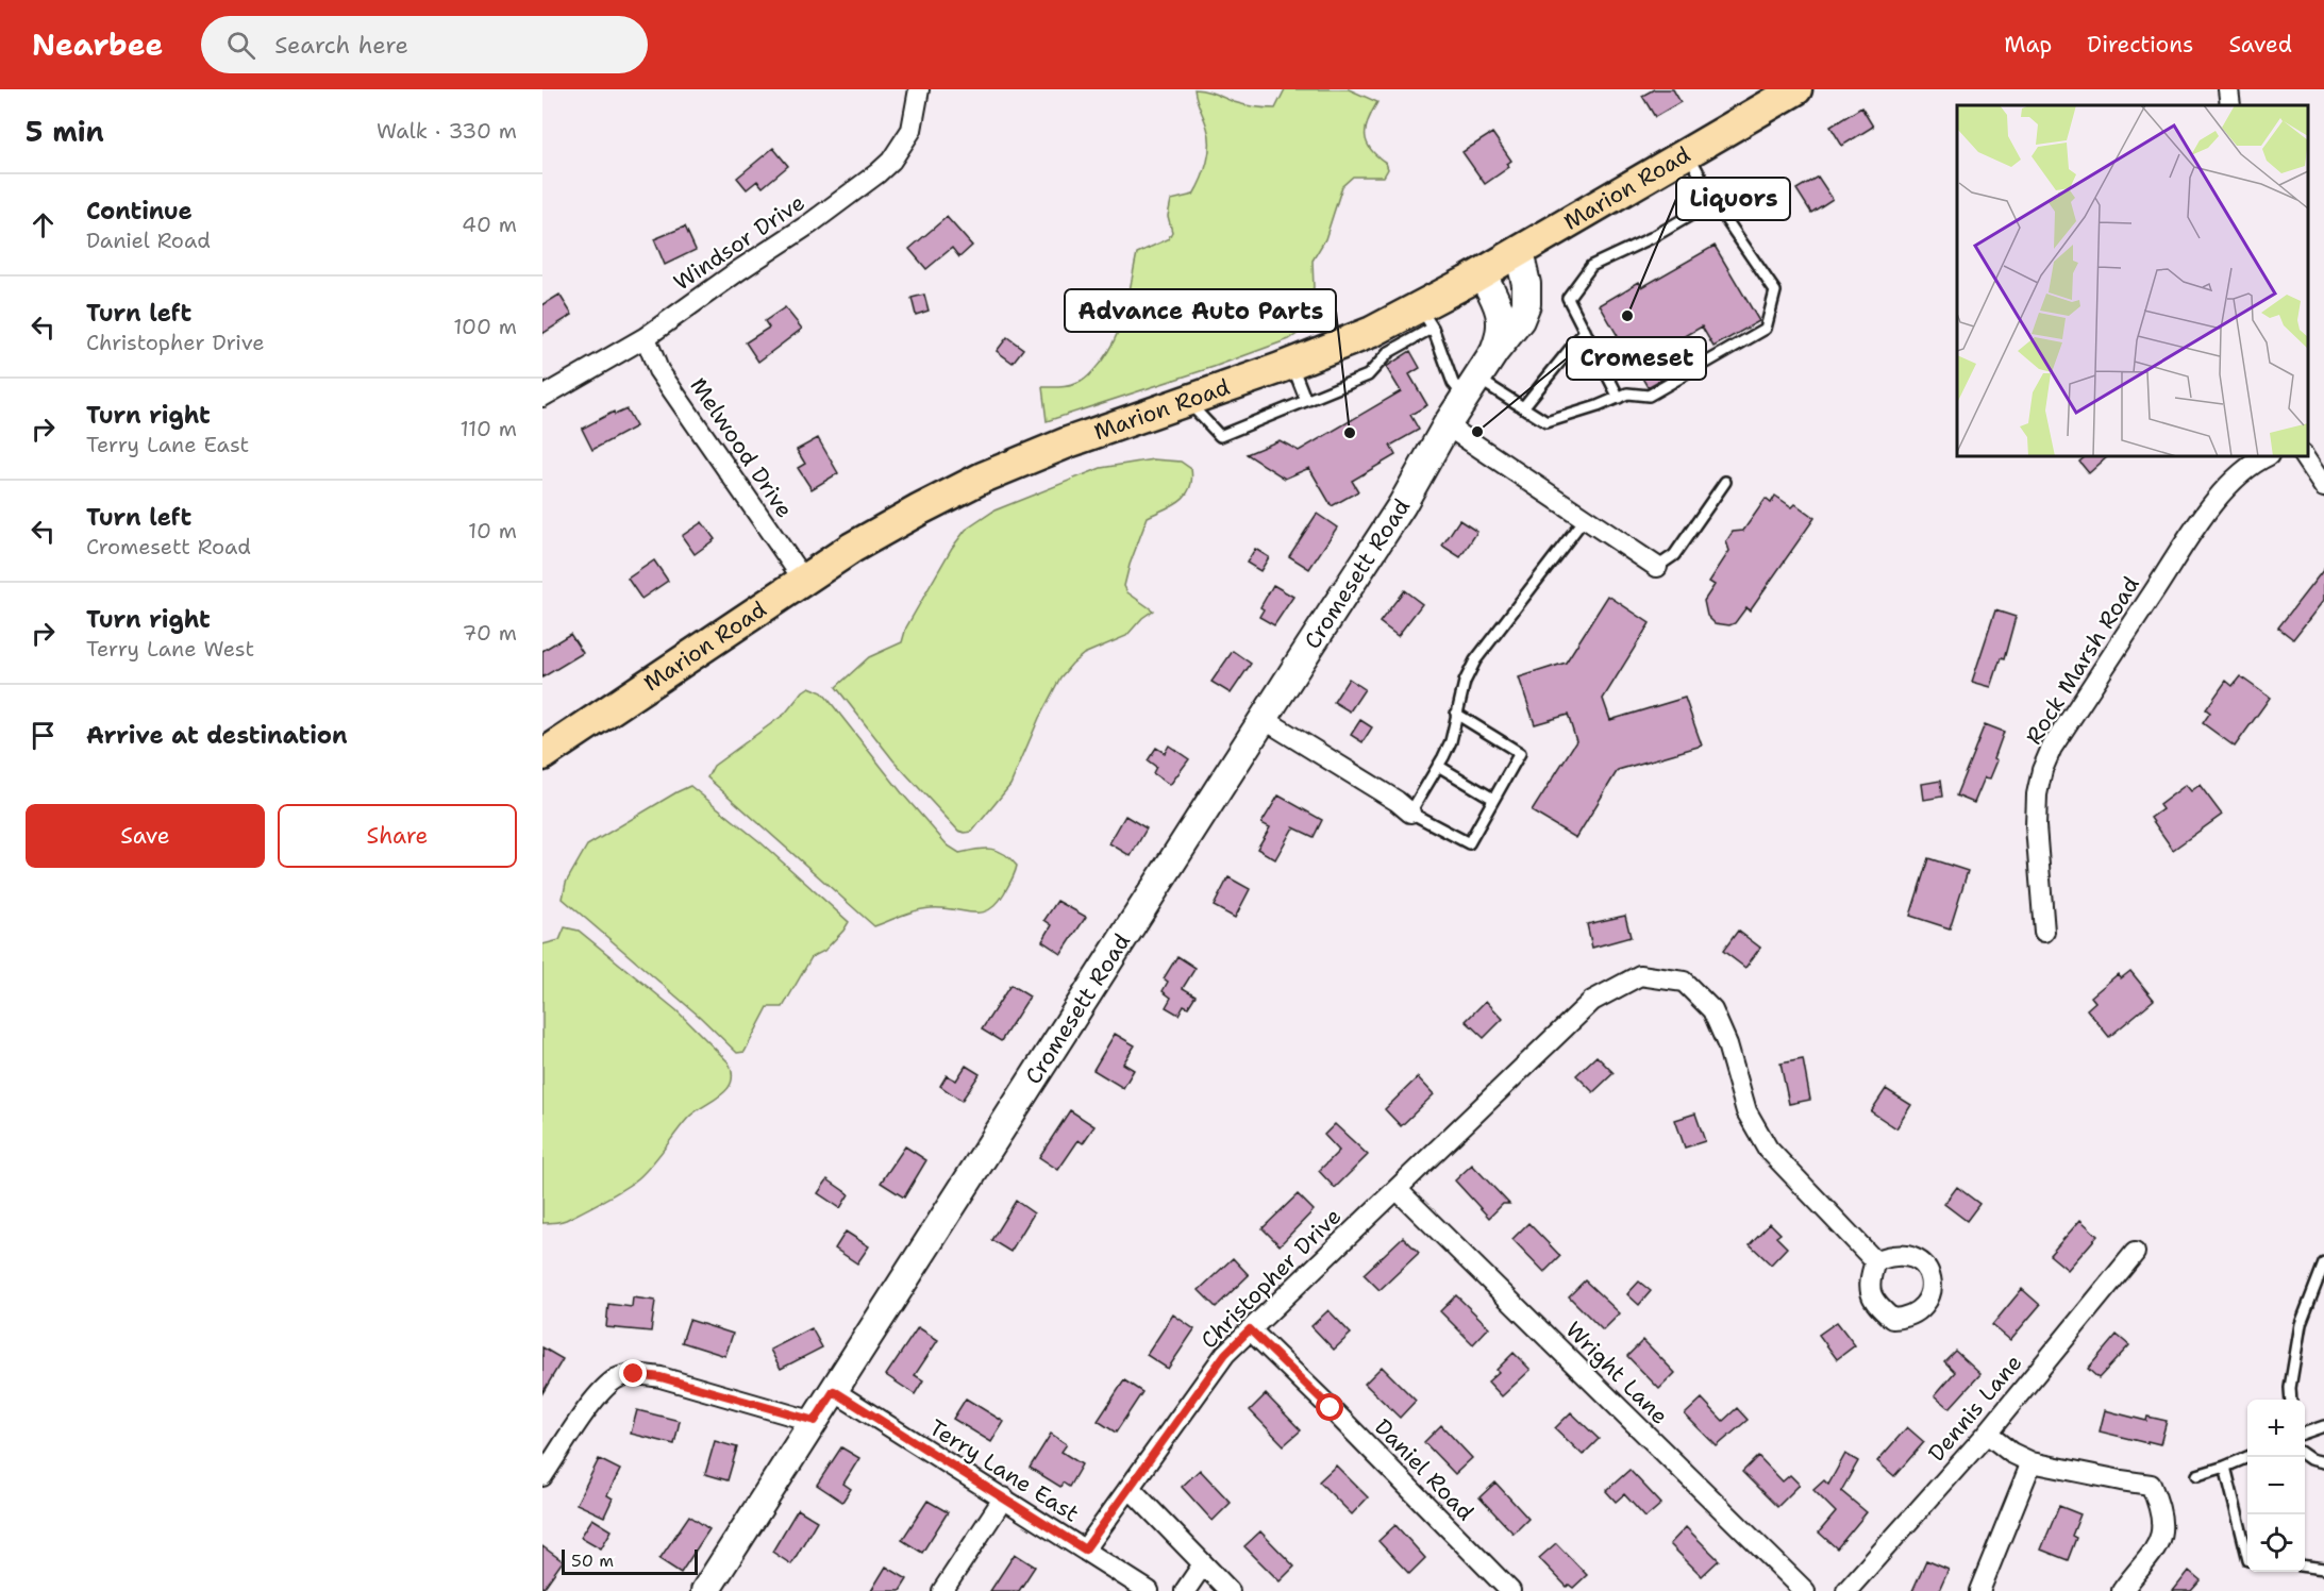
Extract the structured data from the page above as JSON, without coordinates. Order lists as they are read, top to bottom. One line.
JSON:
{"streets":{"main road":["Marion Road"],"street":["Windsor Drive","Melwood Drive","Cromesett Road","Rock Marsh Road","Christopher Drive","Wright Lane","Dennis Lane","Daniel Road","Terry Lane East"]},"crossings":[["Marion Road","Melwood Drive"],["Marion Road","Cromesett Road"],["Windsor Drive","Melwood Drive"],["Cromesett Road","Terry Lane East"],["Christopher Drive","Wright Lane"],["Christopher Drive","Daniel Road"],["Christopher Drive","Terry Lane East"]],"places":["Liquors","Cromeset","Advance Auto Parts"],"scale_bar":"50 m","page":{"header":"Nearbee","search":"Search here","nav":["Map","Directions","Saved"],"heading":["5 min","Walk · 330 m"],"list":[["Continue","Daniel Road","40 m"],["Turn left","Christopher Drive","100 m"],["Turn right","Terry Lane East","110 m"],["Turn left","Cromesett Road","10 m"],["Turn right","Terry Lane West","70 m"],"Arrive at destination"],"buttons":["Save","Share"],"map_buttons":["+","−"],"scale":"50 m"}}
